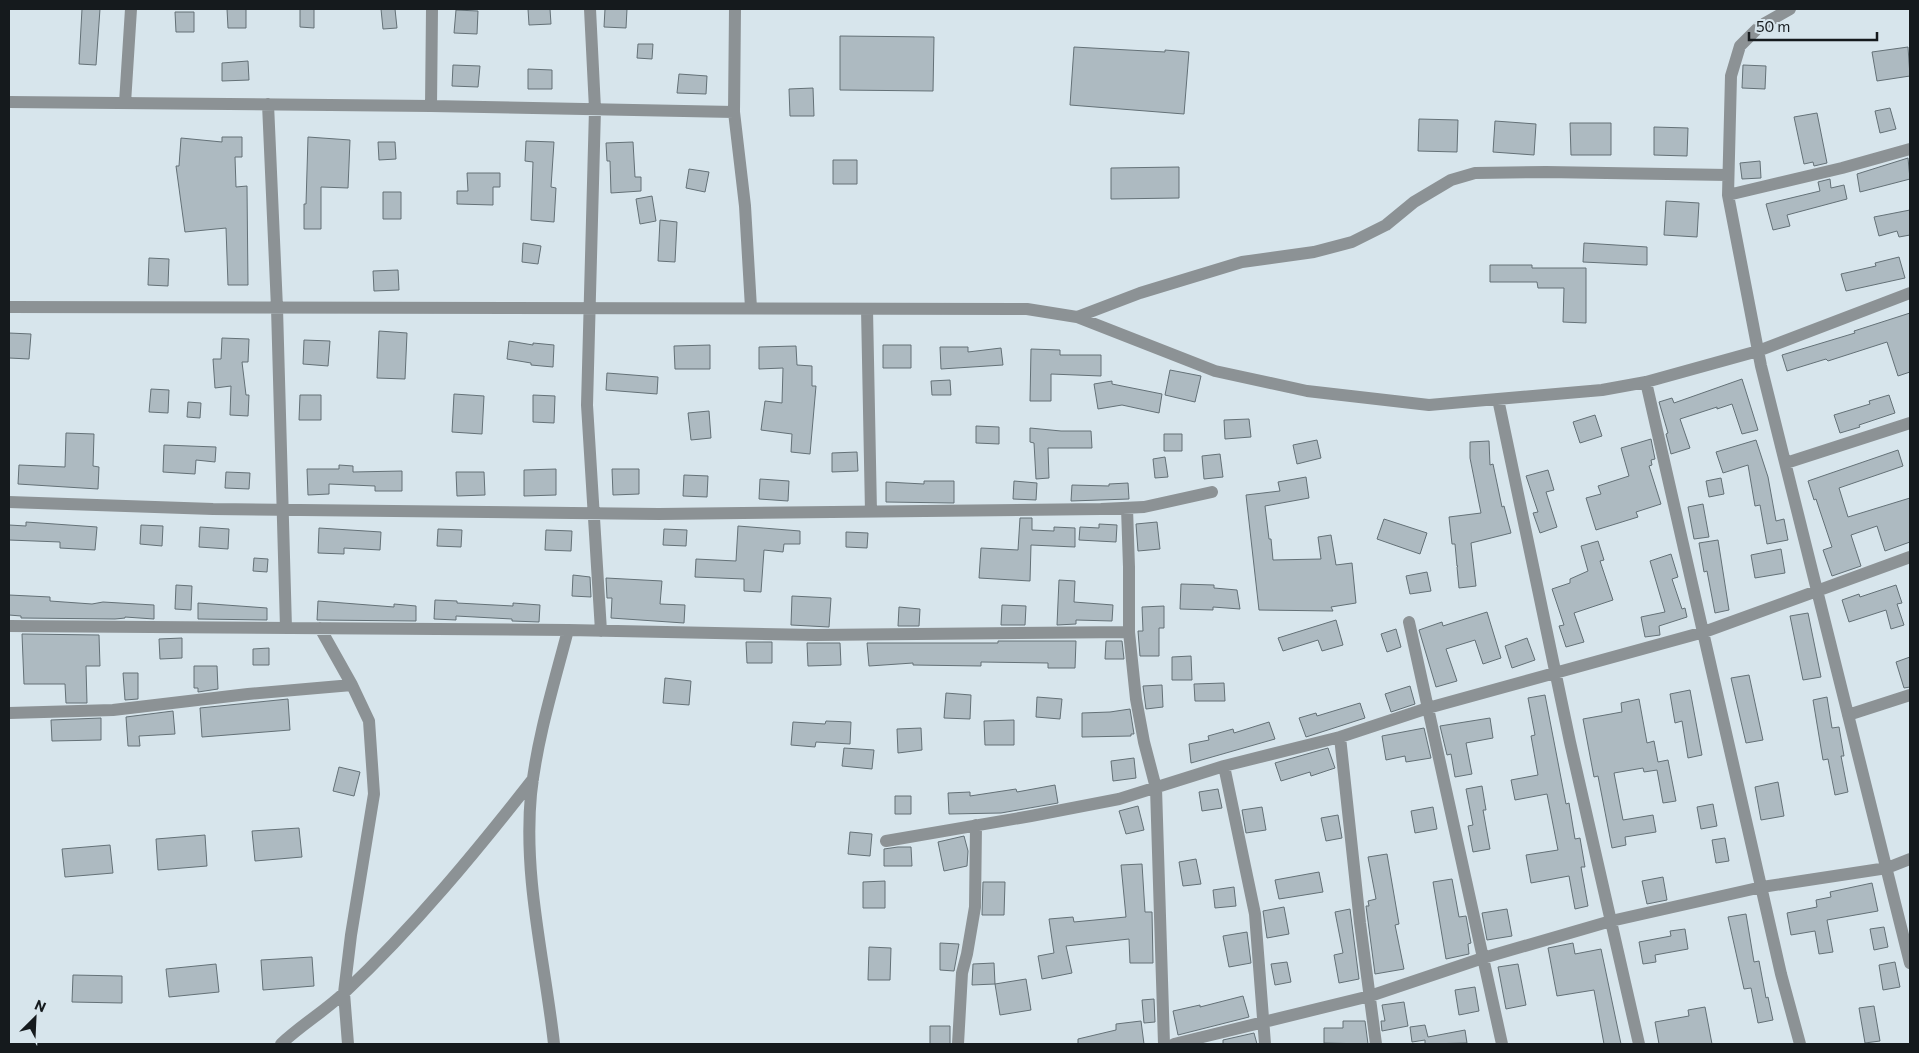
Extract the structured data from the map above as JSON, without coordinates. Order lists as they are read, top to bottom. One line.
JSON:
{"scale_bar":"50 m","north":"top right"}
